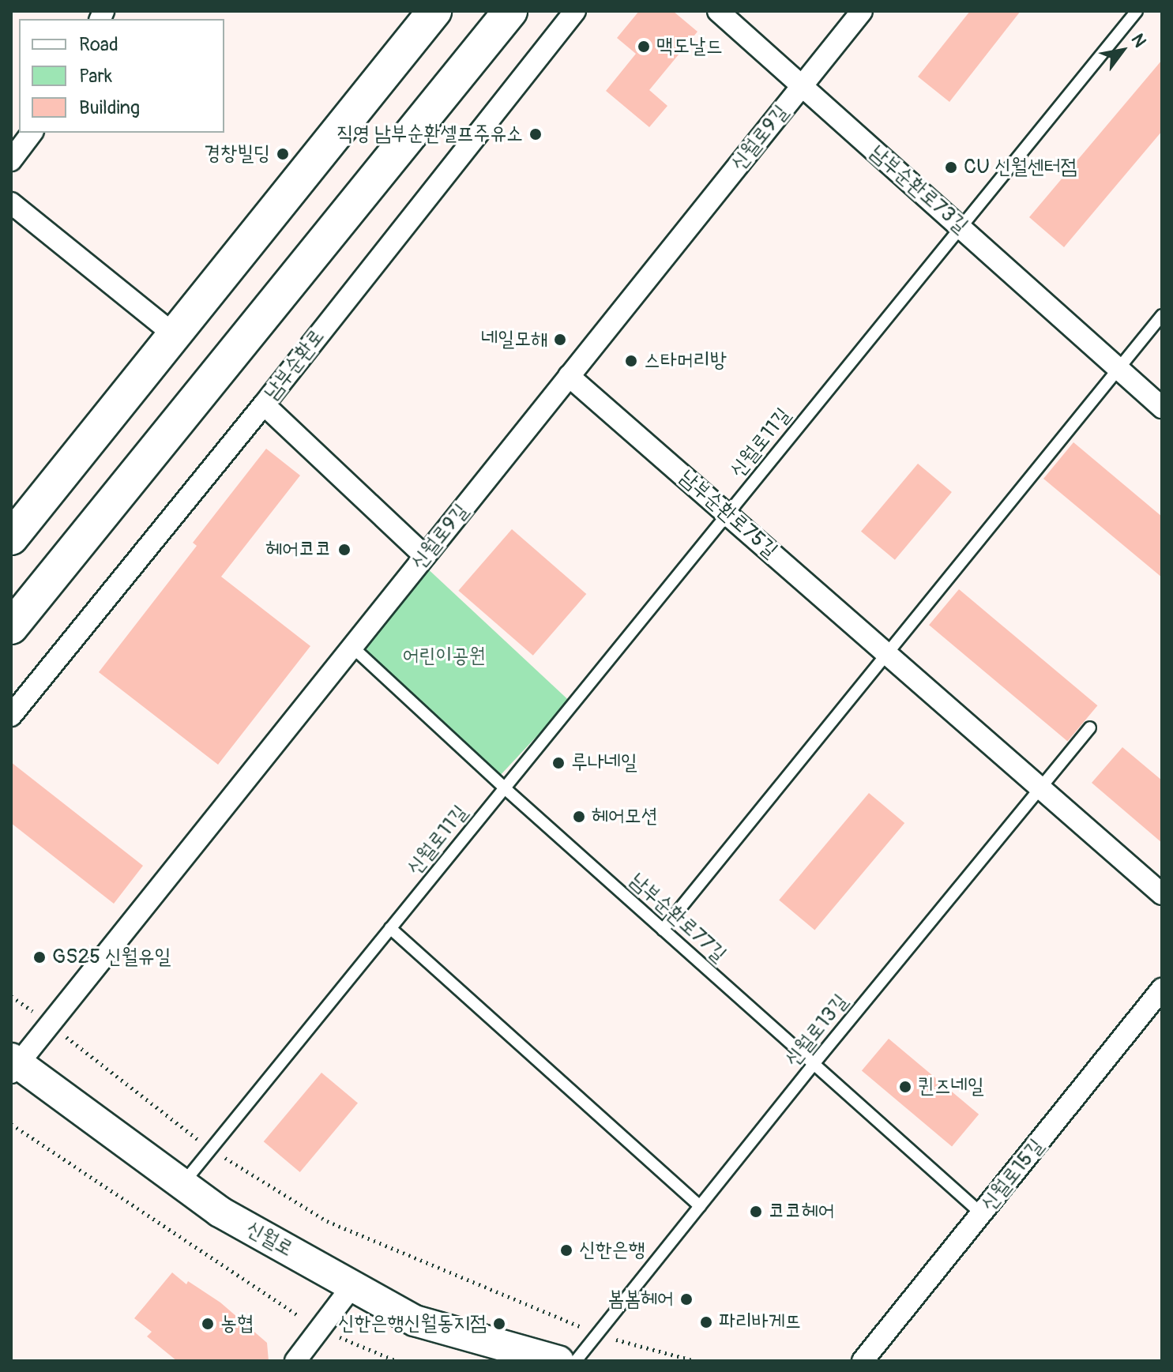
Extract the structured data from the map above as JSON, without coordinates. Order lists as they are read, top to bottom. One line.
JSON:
{"streets":{"main road":["신월로"],"street":["신월로9길","남부순환로73길","남부순환로","남부순환로75길","신월로15길"],"lane":["신월로11길","남부순환로77길","신월로13길"]},"crossings":[["신월로9길","남부순환로73길"],["신월로9길","남부순환로75길"],["신월로9길","남부순환로77길"],["신월로9길","신월로"],["남부순환로73길","신월로11길"],["신월로11길","남부순환로75길"],["신월로11길","남부순환로77길"],["신월로11길","신월로"],["남부순환로75길","신월로13길"],["남부순환로77길","신월로13길"],["남부순환로77길","신월로15길"]],"parks":["어린이공원"],"places":["맥도날드","직영 남부순환셀프주유소","경창빌딩","CU 신월센터점","네일모해","스타머리방","헤어코코","루나네일","헤어모션","GS25 신월유일","퀸즈네일","코코헤어","신한은행","봄봄헤어","파리바게뜨","농협","신한은행신월동지점"],"legend":["Road","Park","Building"],"north":"top right"}
